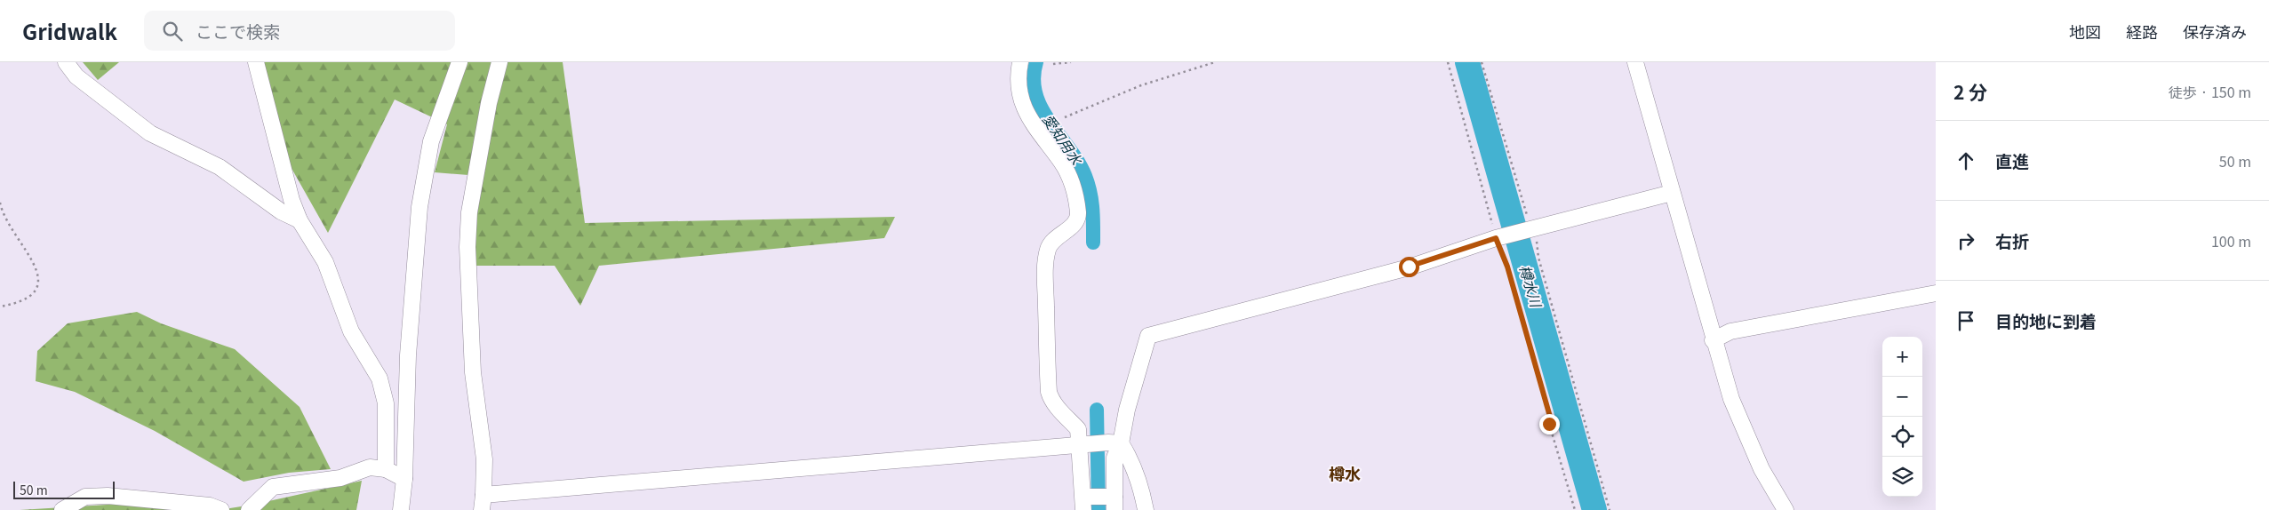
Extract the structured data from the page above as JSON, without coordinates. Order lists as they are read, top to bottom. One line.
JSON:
{"districts":["樽水"],"water":["愛知用水","樽水川"],"scale_bar":"50 m","page":{"header":"Gridwalk","search":"ここで検索","nav":["地図","経路","保存済み"],"heading":["2 分","徒歩 · 150 m"],"list":[["直進","50 m"],["右折","100 m"],"目的地に到着"],"map_buttons":["+","−"],"scale":"50 m"}}
